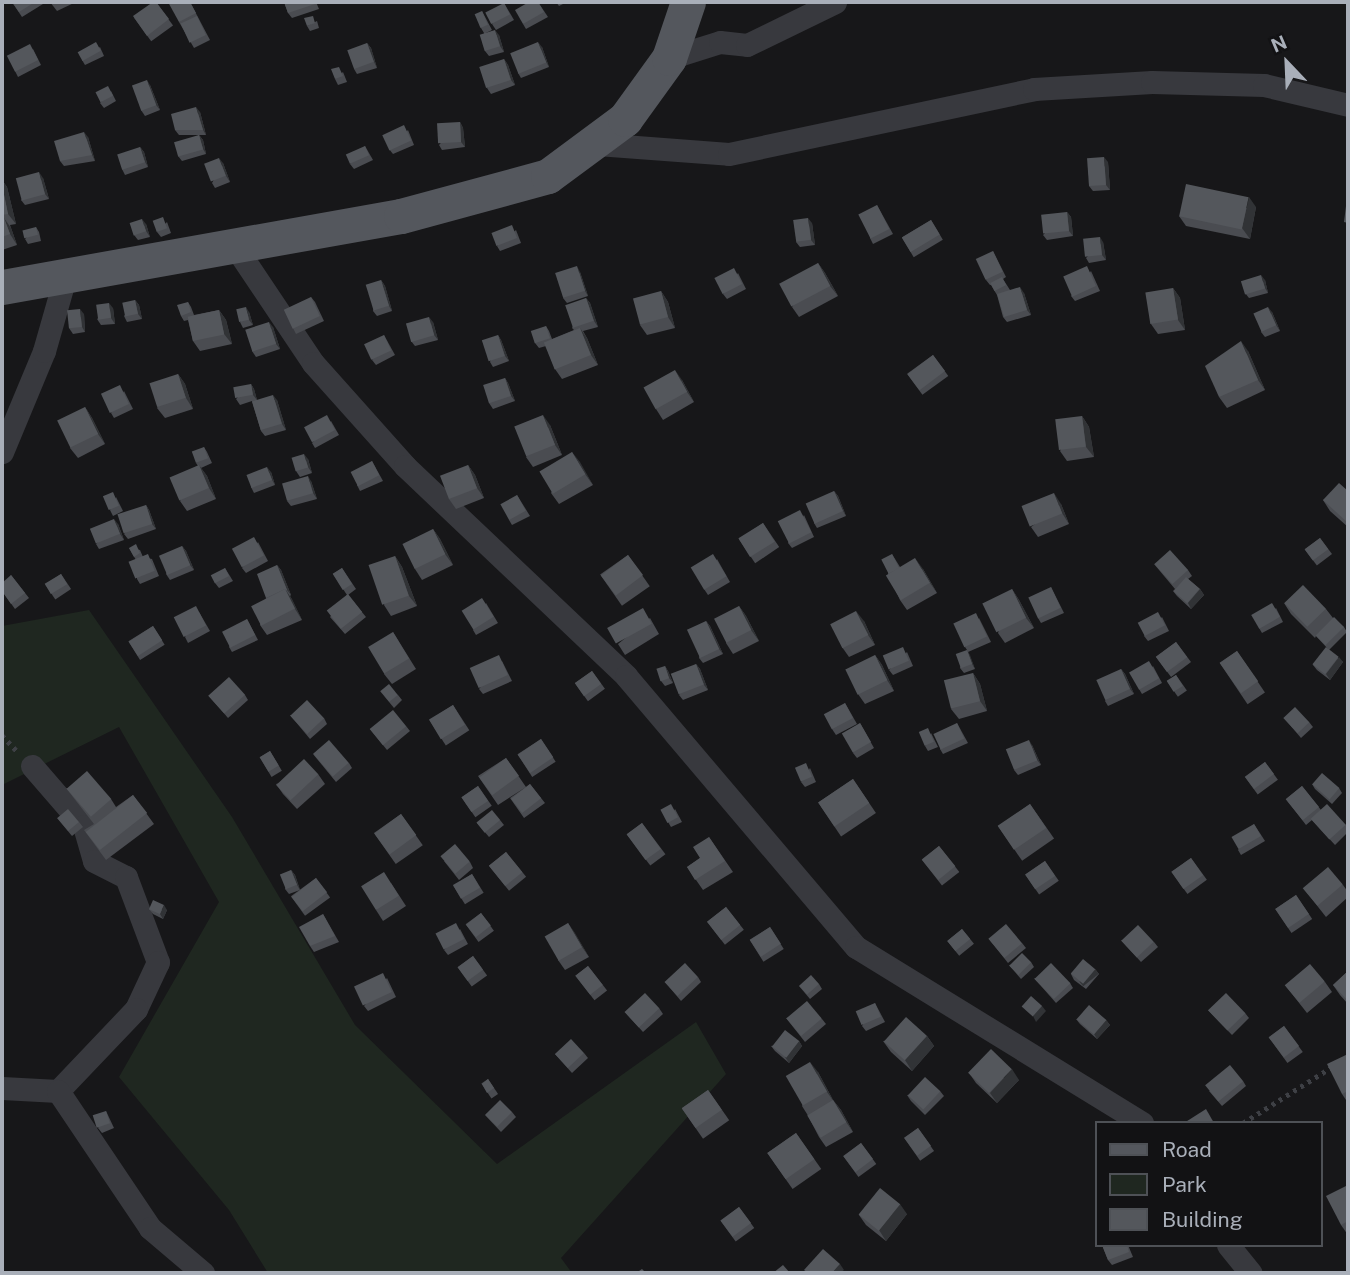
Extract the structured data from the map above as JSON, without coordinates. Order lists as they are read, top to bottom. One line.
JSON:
{"legend":["Road","Park","Building"],"north":"top left"}
